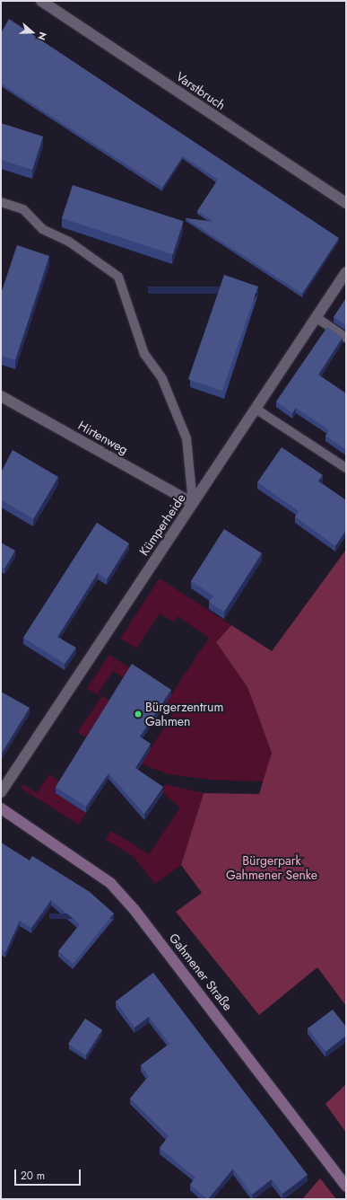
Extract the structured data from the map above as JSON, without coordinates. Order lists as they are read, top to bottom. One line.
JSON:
{"streets":{"main road":["Gahmener Straße"],"street":["Varstbruch","Hirtenweg","Kümperheide"]},"crossings":[["Hirtenweg","Kümperheide"]],"parks":["Bürgerpark Gahmener Senke"],"places":["Bürgerzentrum Gahmen"],"scale_bar":"20 m","north":"right"}
